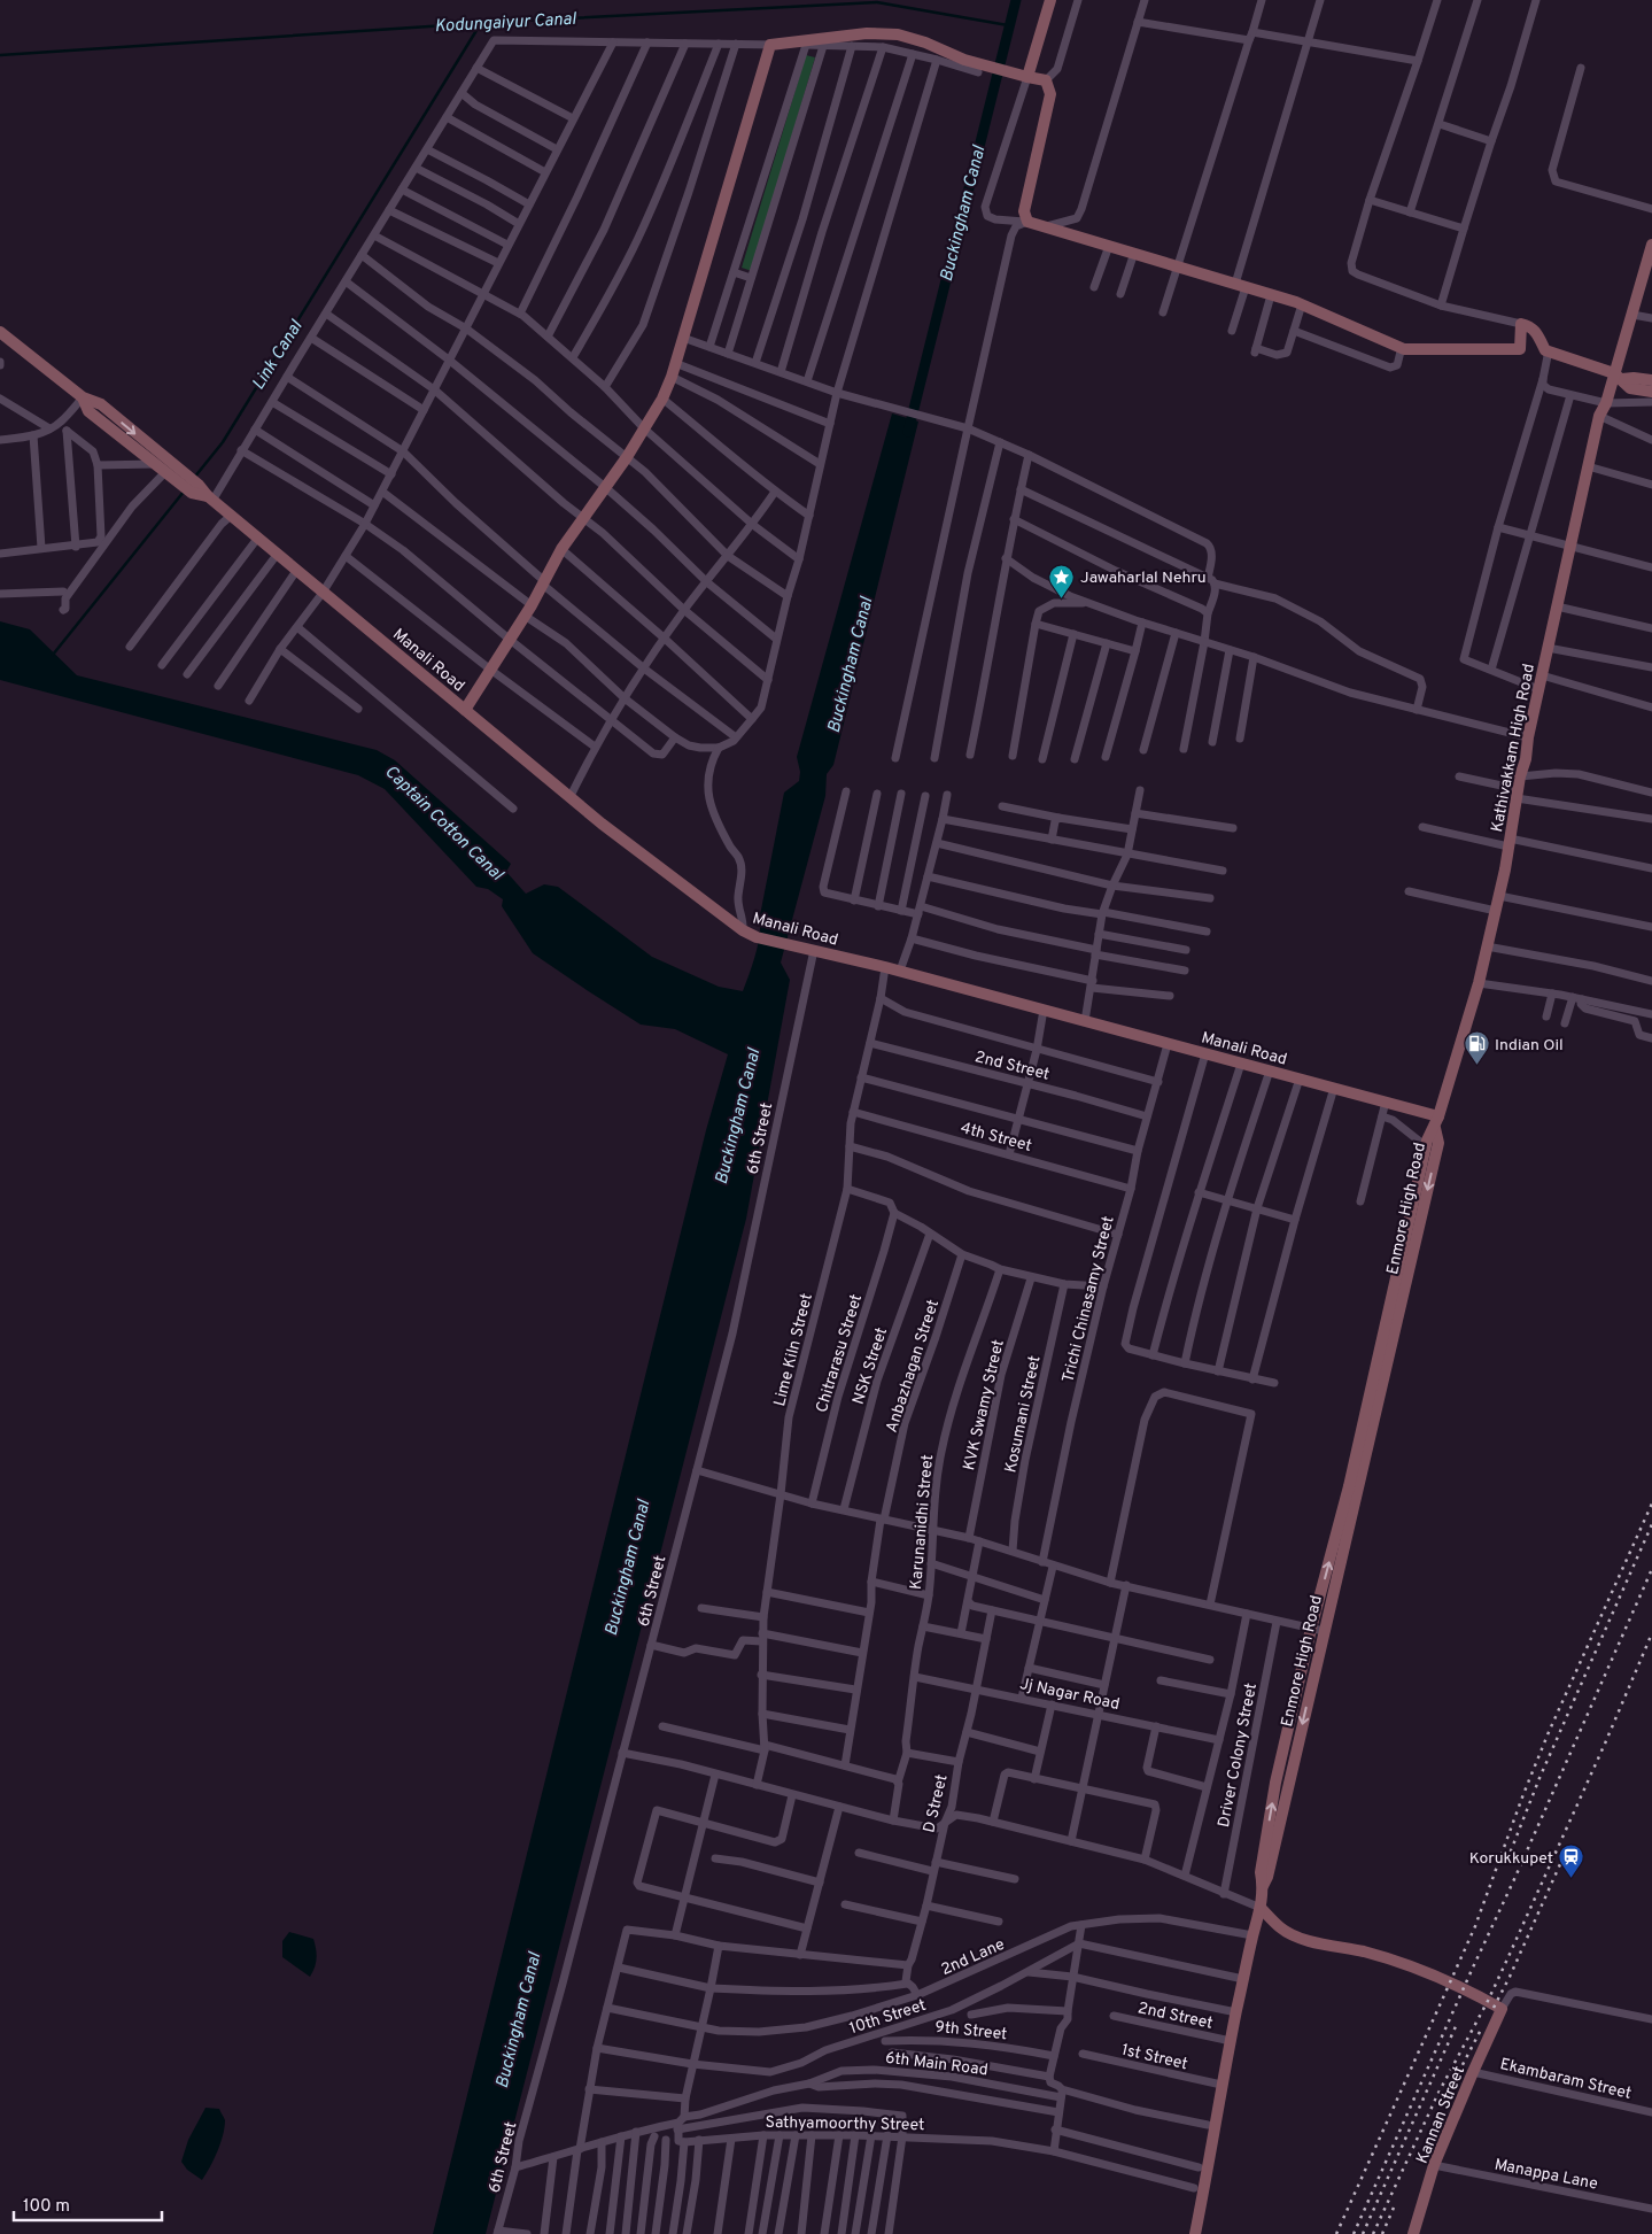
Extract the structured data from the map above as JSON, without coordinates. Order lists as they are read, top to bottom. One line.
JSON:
{"streets":{"main road":["Manali Road","Kathivakkam High Road","Enmore High Road","Kannan Street"],"street":["2nd Street","4th Street","6th Street","Trichi Chinasamy Street","Lime Kiln Street","Chitrarasu Street","NSK Street","Anbazhagan Street","KVK Swamy Street","Kosumani Street","Karunanidhi Street","Jj Nagar Road","Driver Colony Street","D Street","2nd Lane","10th Street","9th Street","1st Street","6th Main Road","Ekambaram Street","Sathyamoorthy Street","Manappa Lane"]},"crossings":[["Manali Road","Kathivakkam High Road"],["Manali Road","6th Street"],["Manali Road","Trichi Chinasamy Street"],["Manali Road","Lime Kiln Street"],["Kathivakkam High Road","Enmore High Road"],["2nd Street","Enmore High Road"],["2nd Street","Trichi Chinasamy Street"],["2nd Street","Lime Kiln Street"],["4th Street","Trichi Chinasamy Street"],["4th Street","Lime Kiln Street"],["Enmore High Road","2nd Lane"],["Enmore High Road","1st Street"],["Enmore High Road","6th Main Road"],["Karunanidhi Street","Jj Nagar Road"],["Jj Nagar Road","D Street"],["Ekambaram Street","Kannan Street"],["Kannan Street","Manappa Lane"]],"water":["Kodungaiyur Canal","Buckingham Canal","Link Canal","Captain Cotton Canal"],"places":{"place":["Jawaharlal Nehru"],"fuel station":["Indian Oil"],"station":["Korukkupet"]},"scale_bar":"100 m"}
